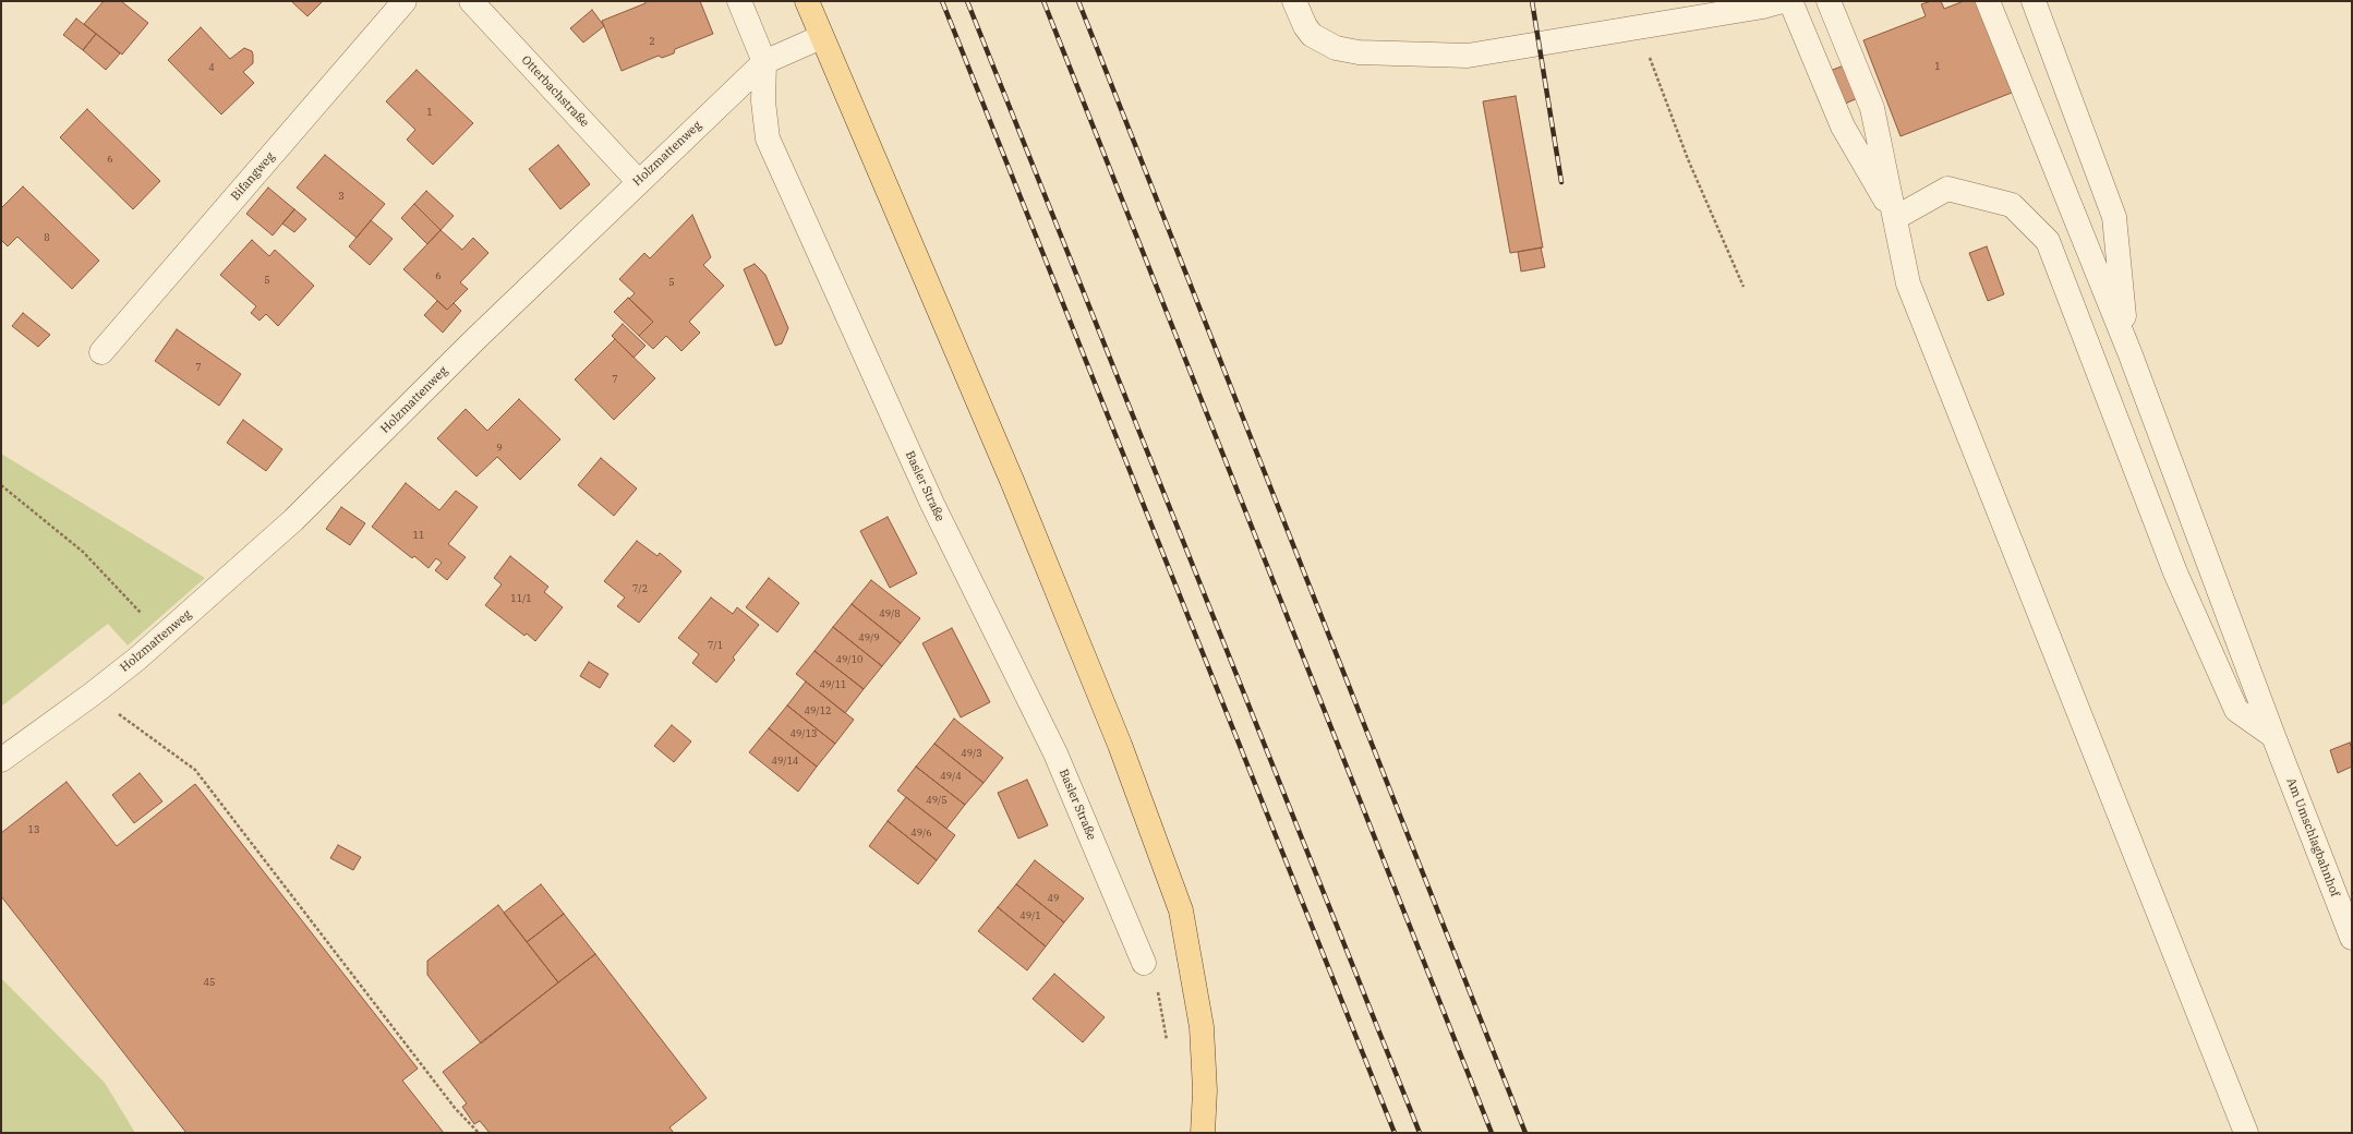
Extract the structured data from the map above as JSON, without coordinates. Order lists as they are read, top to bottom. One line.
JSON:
{"streets":{"street":["Otterbachstraße","Holzmattenweg","Bifangweg","Basler Straße","Am Umschlagbahnhof"]},"crossings":[["Otterbachstraße","Holzmattenweg"],["Holzmattenweg","Basler Straße"]],"house_numbers":["2","1","4","1","6","3","8","6","5","5","7","7","9","11","7/2","11/1","49/8","49/9","7/1","49/10","49/11","49/12","49/13","49/3","49/14","49/4","49/5","13","49/6","49","49/1","45"]}
